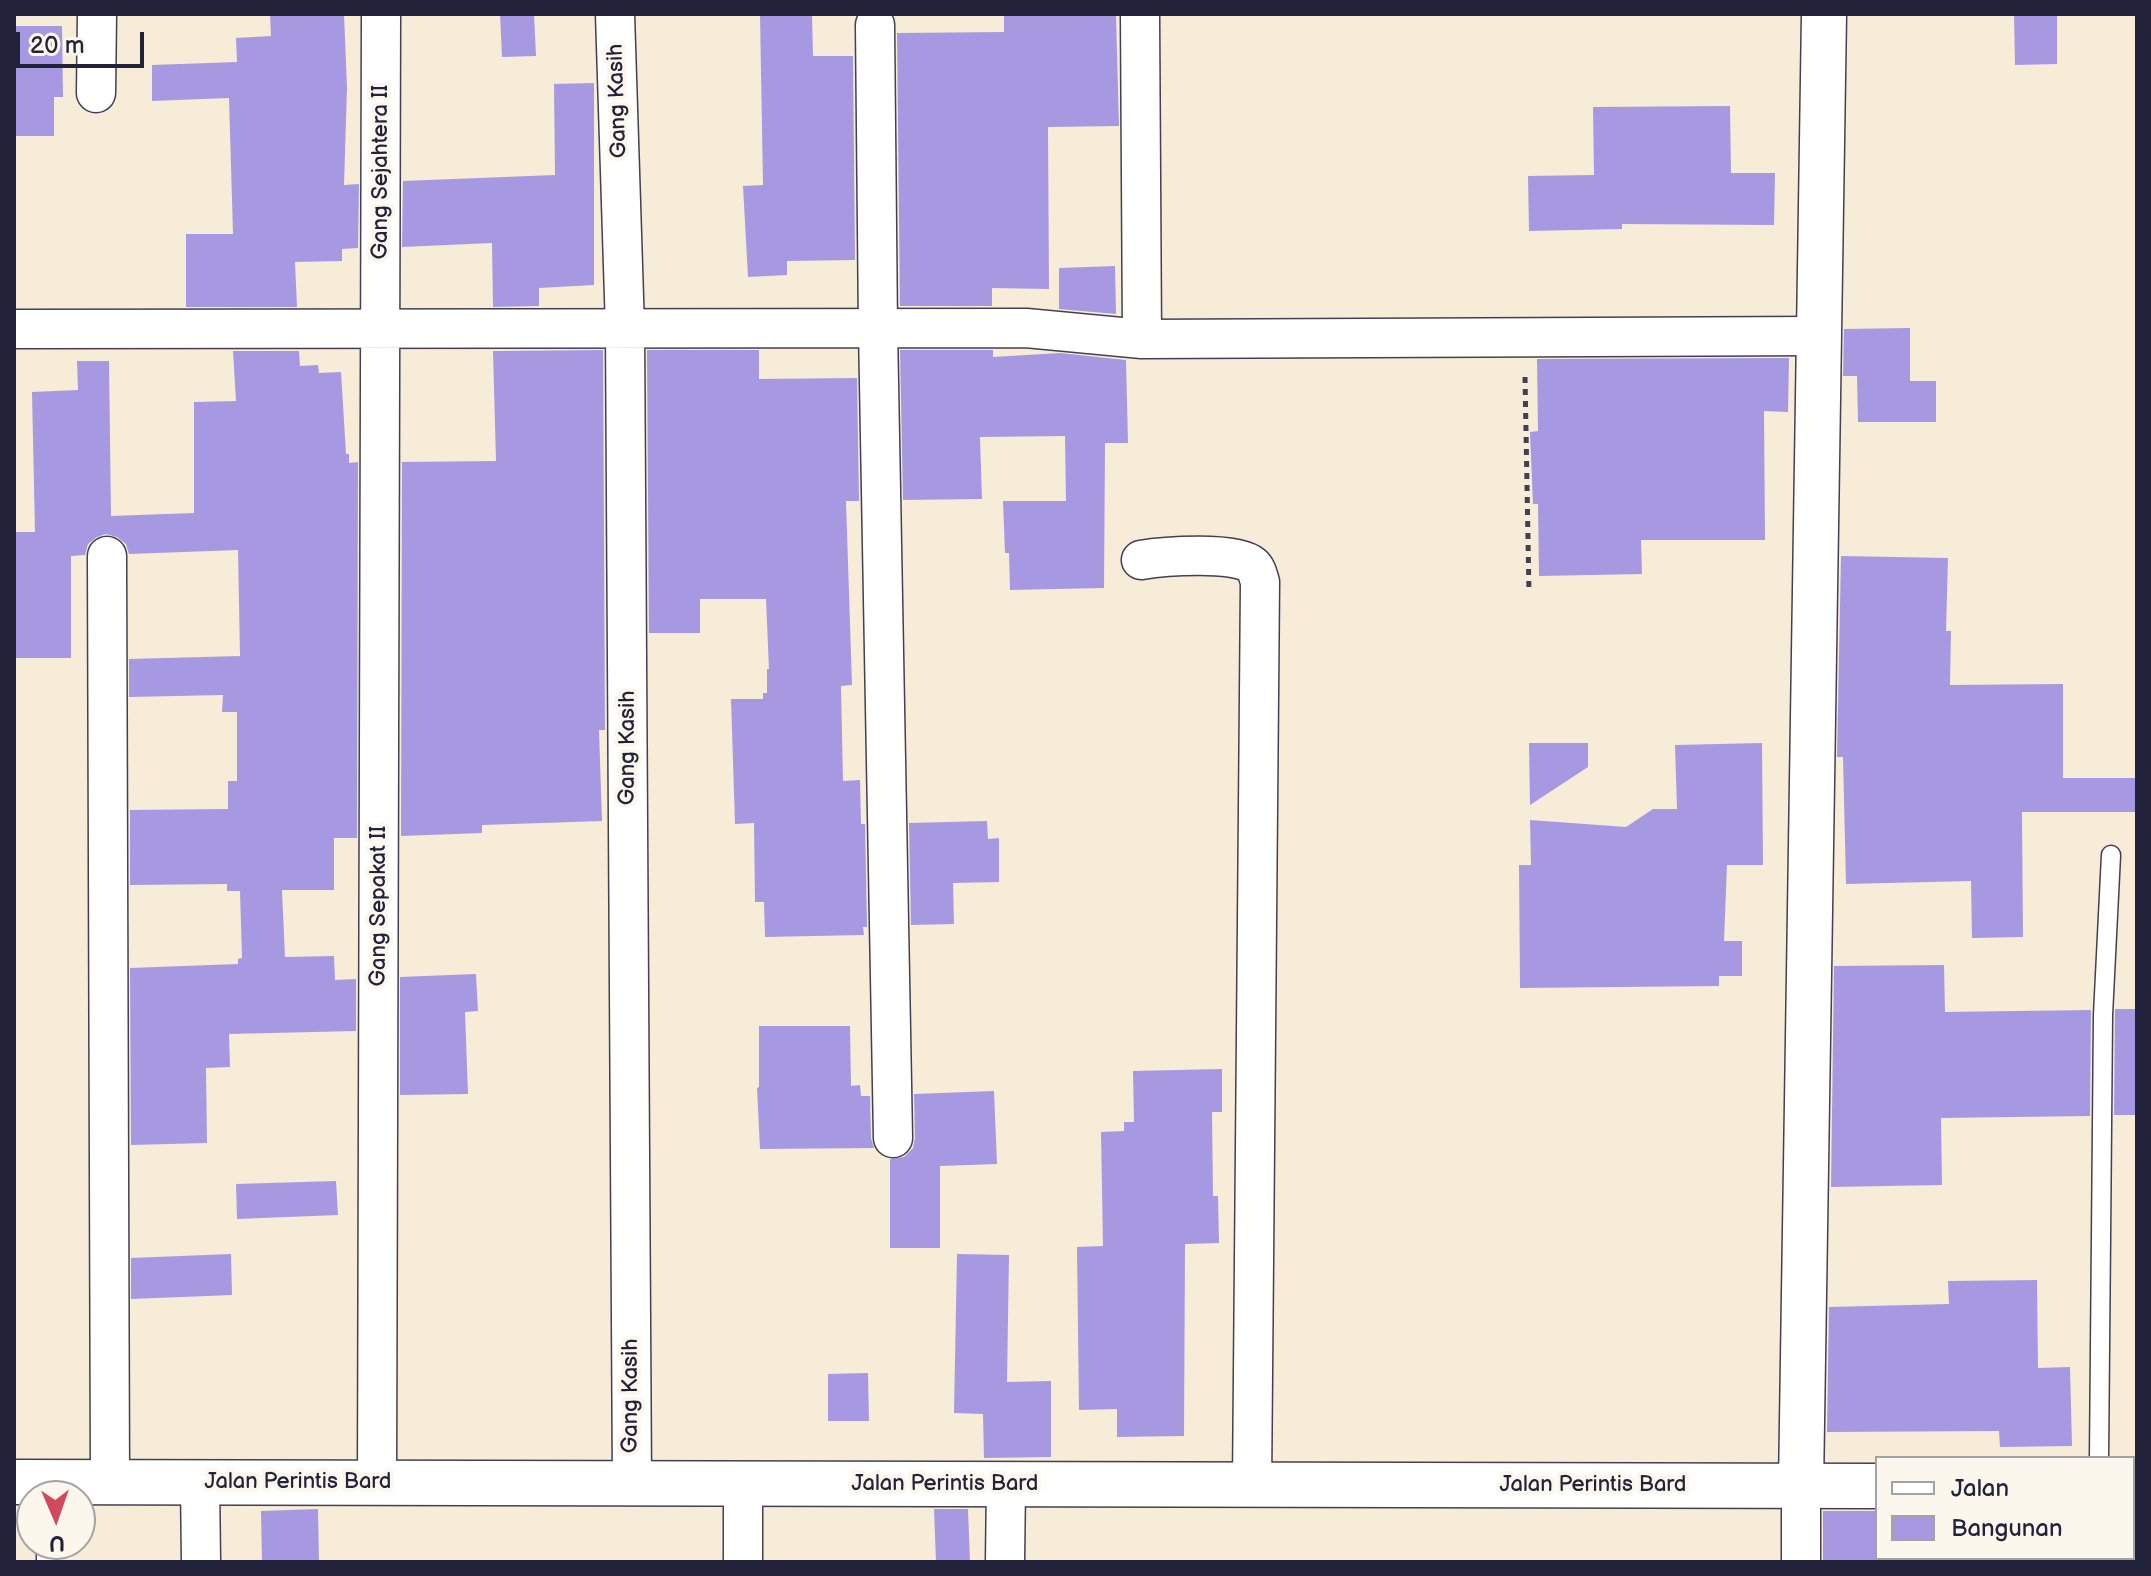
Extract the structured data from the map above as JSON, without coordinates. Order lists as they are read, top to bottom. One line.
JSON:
{"streets":{"street":["Gang Kasih","Gang Sejahtera II","Gang Sepakat II","Jalan Perintis Bard"]},"crossings":[["Gang Kasih","Jalan Perintis Bard"],["Gang Sejahtera II","Gang Sepakat II"],["Gang Sepakat II","Jalan Perintis Bard"]],"legend":["Jalan","Bangunan"],"scale_bar":"20 m","north":"bottom"}
